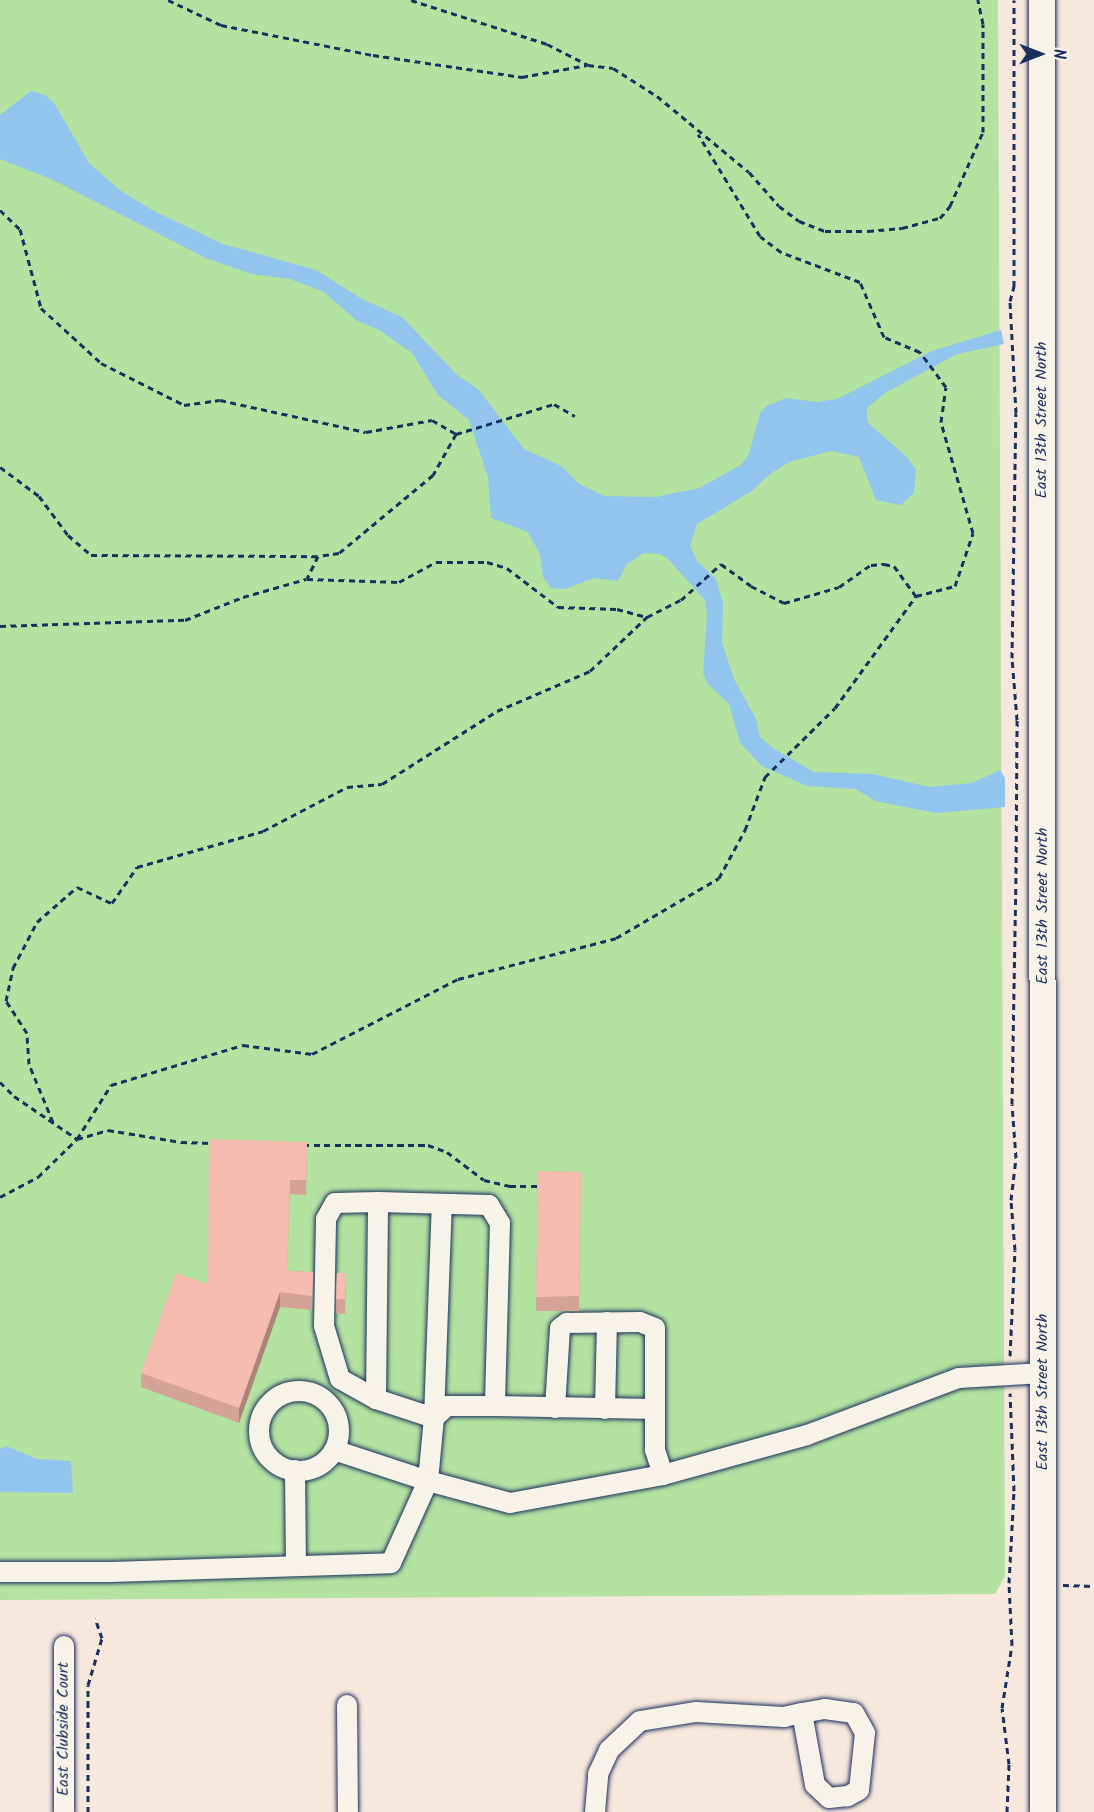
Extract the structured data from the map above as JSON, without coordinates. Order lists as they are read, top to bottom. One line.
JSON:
{"streets":{"main road":["East 13th Street North"],"street":["East Clubside Court"]},"north":"right"}
